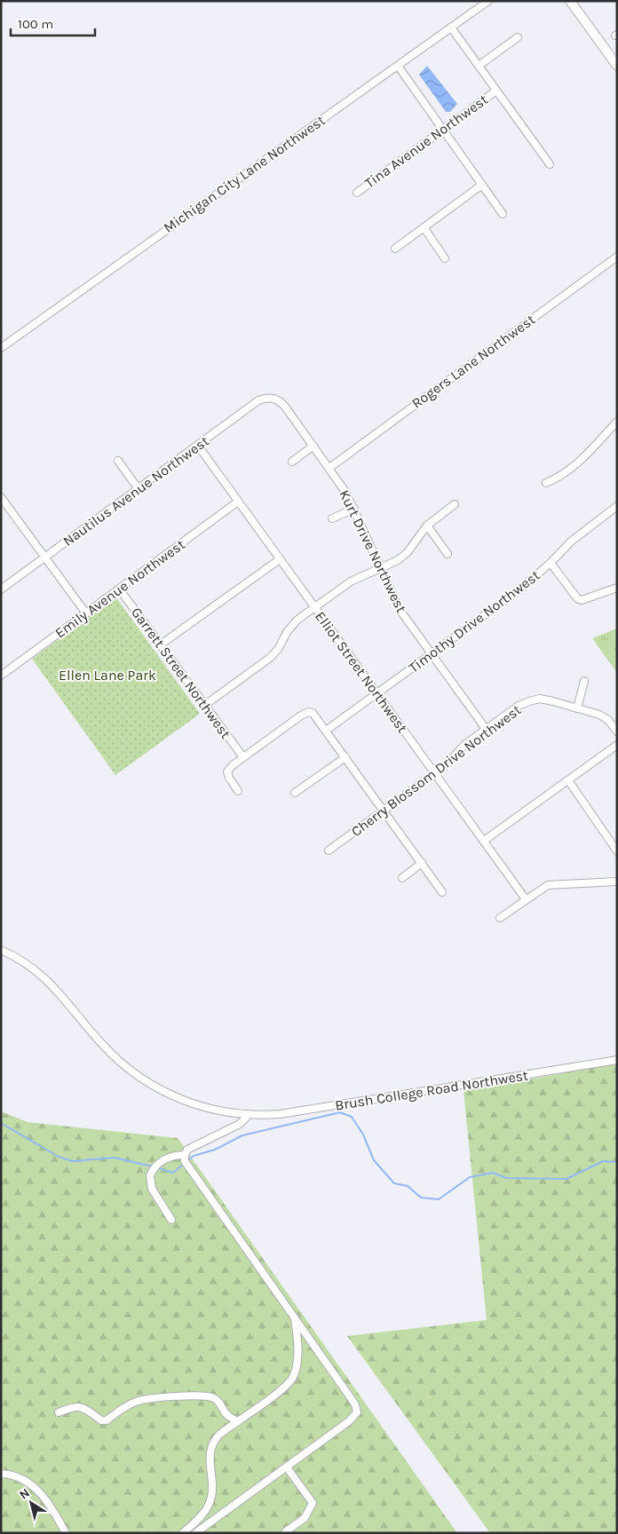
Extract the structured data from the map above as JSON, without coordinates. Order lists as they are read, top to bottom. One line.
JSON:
{"streets":{"street":["Tina Avenue Northwest","Michigan City Lane Northwest","Rogers Lane Northwest","Nautilus Avenue Northwest","Kurt Drive Northwest","Emily Avenue Northwest","Timothy Drive Northwest","Elliot Street Northwest","Garrett Street Northwest","Cherry Blossom Drive Northwest","Brush College Road Northwest"]},"crossings":[["Rogers Lane Northwest","Kurt Drive Northwest"],["Nautilus Avenue Northwest","Kurt Drive Northwest"],["Nautilus Avenue Northwest","Elliot Street Northwest"],["Kurt Drive Northwest","Timothy Drive Northwest"],["Kurt Drive Northwest","Cherry Blossom Drive Northwest"],["Emily Avenue Northwest","Elliot Street Northwest"],["Emily Avenue Northwest","Garrett Street Northwest"],["Timothy Drive Northwest","Elliot Street Northwest"],["Elliot Street Northwest","Cherry Blossom Drive Northwest"]],"parks":["Ellen Lane Park"],"scale_bar":"100 m","north":"top left"}
